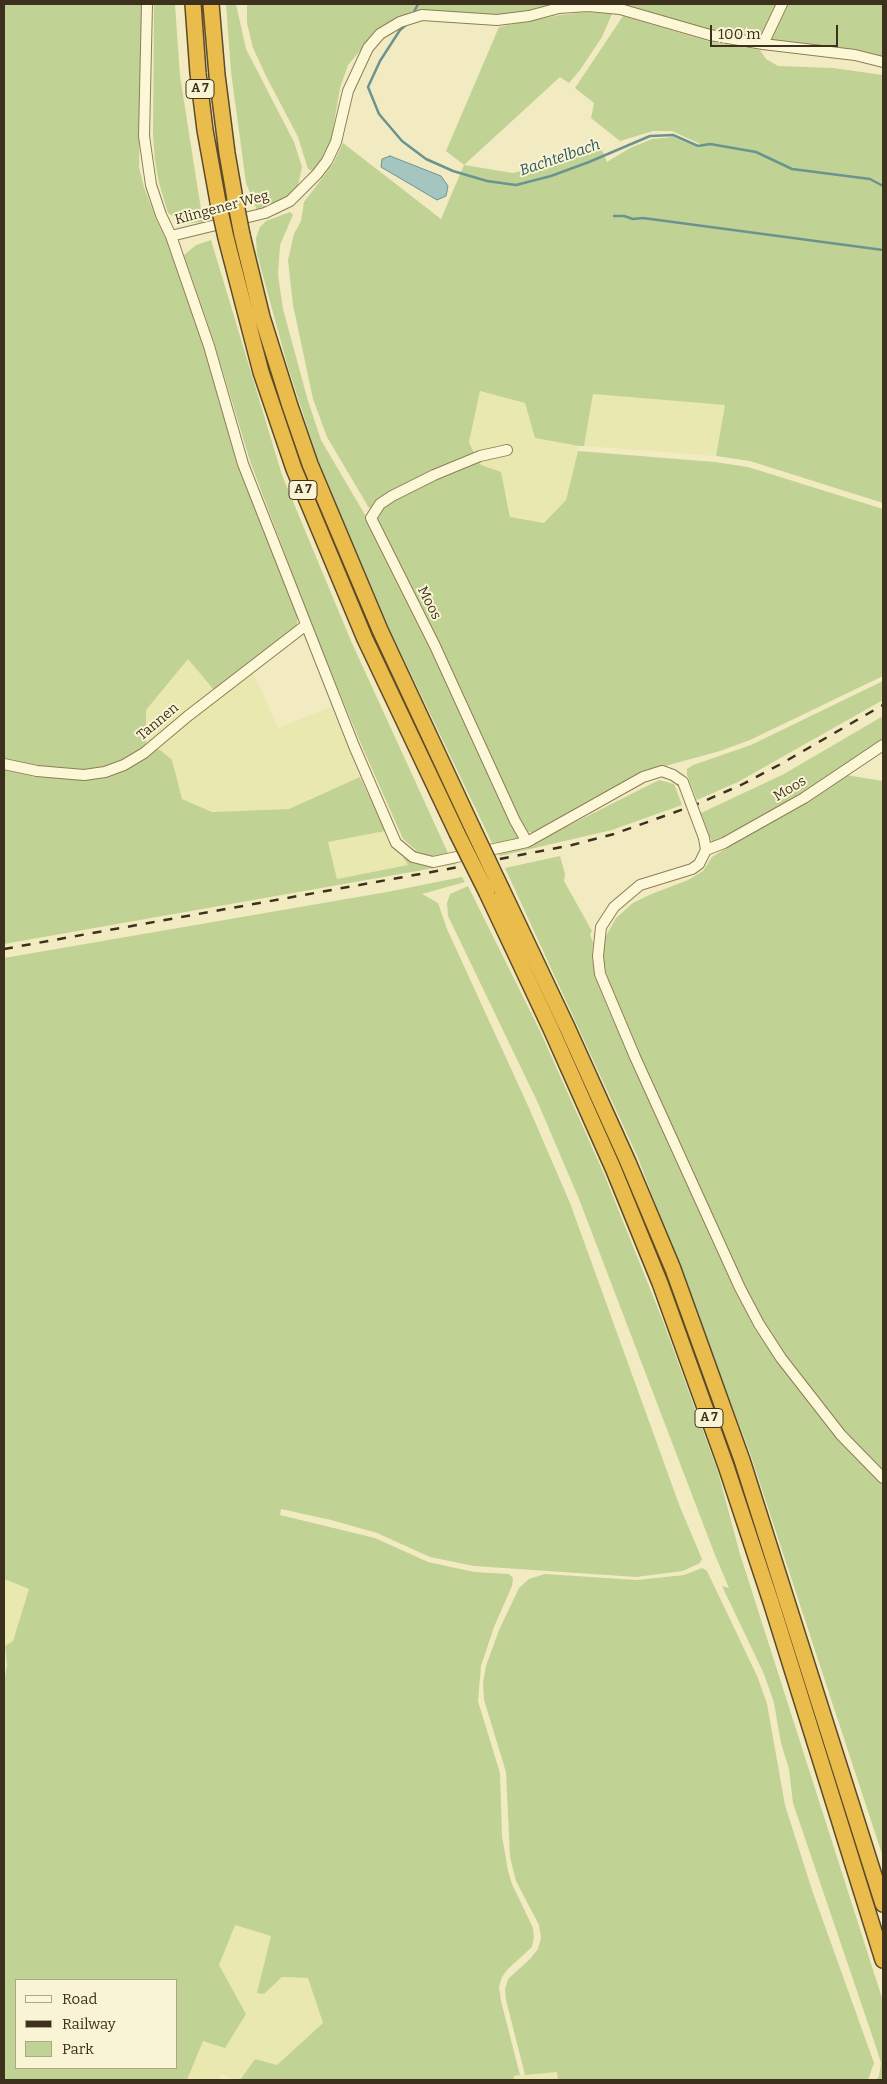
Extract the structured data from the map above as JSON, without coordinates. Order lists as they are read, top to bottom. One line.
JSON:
{"streets":{"highway":["A 7"],"street":["Klingener Weg","Moos","Tannen"]},"water":["Bachtelbach"],"legend":["Road","Railway","Park"],"scale_bar":"100 m"}
